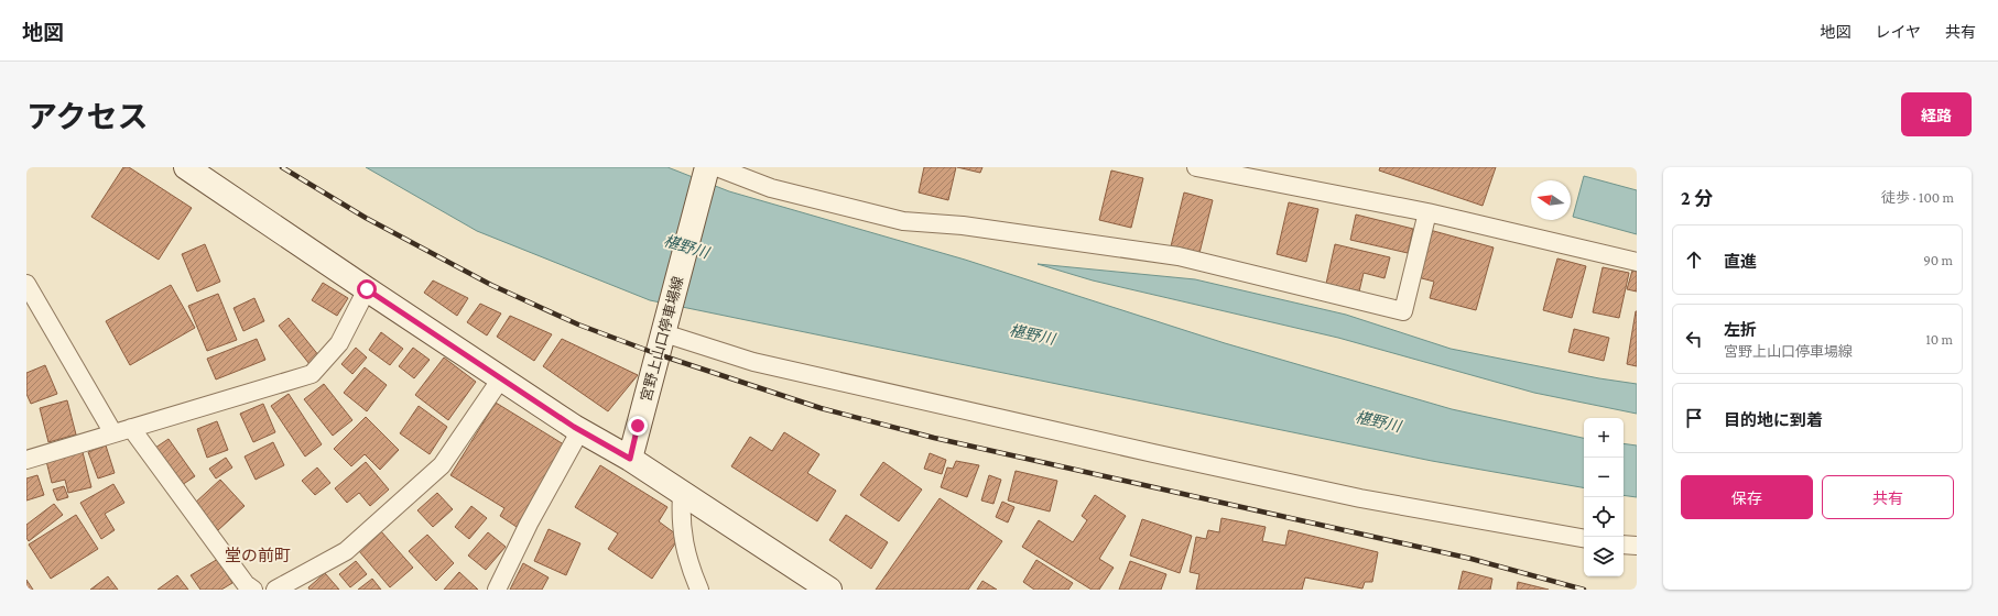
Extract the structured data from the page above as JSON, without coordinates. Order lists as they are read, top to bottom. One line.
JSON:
{"streets":{"street":["宮野上山口停車場線"]},"districts":["堂の前町"],"water":["椹野川"],"north":"left","page":{"header":"地図","nav":["地図","レイヤ","共有"],"title":"アクセス","buttons":["経路",["保存","共有"]],"heading":["2 分","徒歩 · 100 m"],"list":[["直進","90 m"],["左折","宮野上山口停車場線","10 m"],"目的地に到着"],"map_buttons":["+","−"]}}
